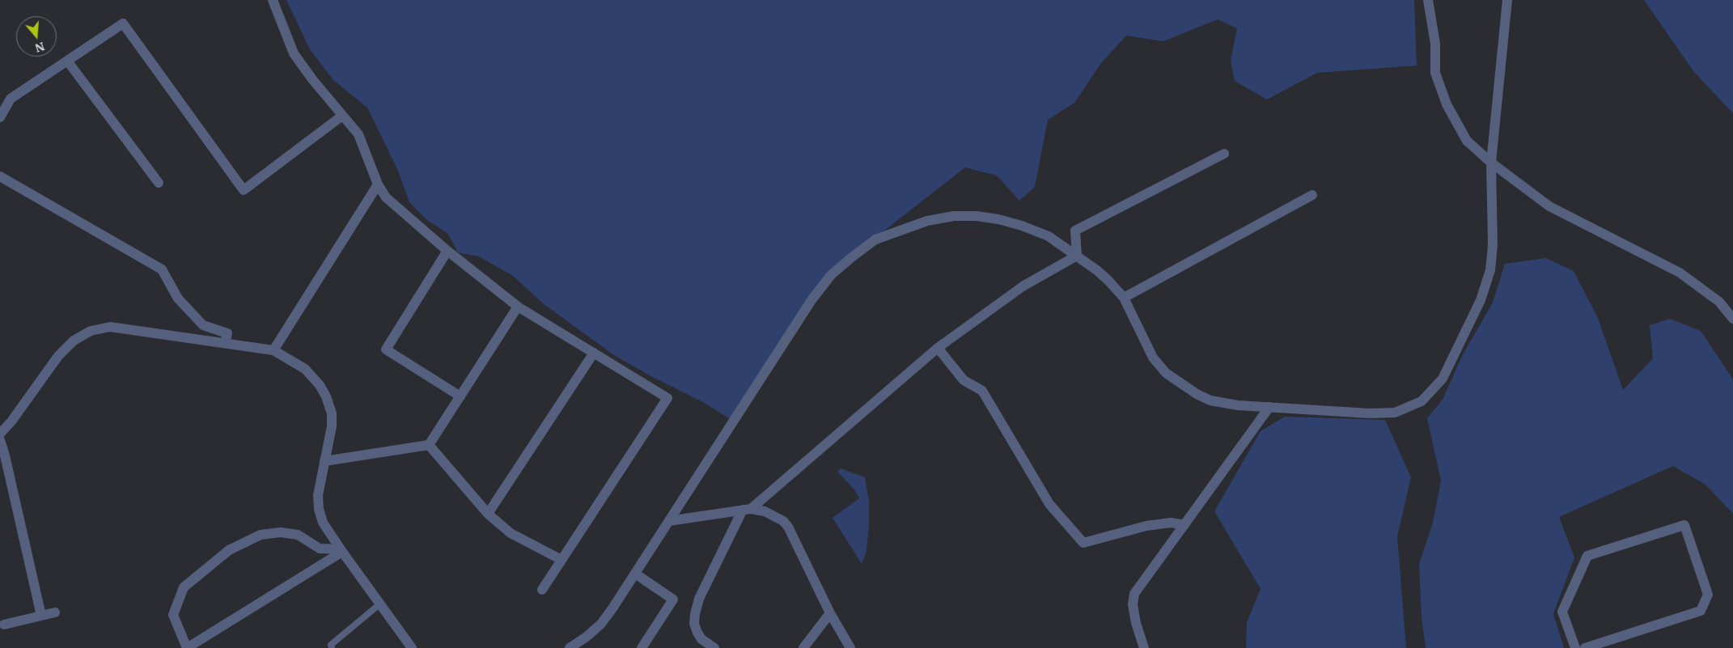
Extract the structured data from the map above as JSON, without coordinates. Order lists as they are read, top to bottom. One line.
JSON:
{"north":"bottom"}
